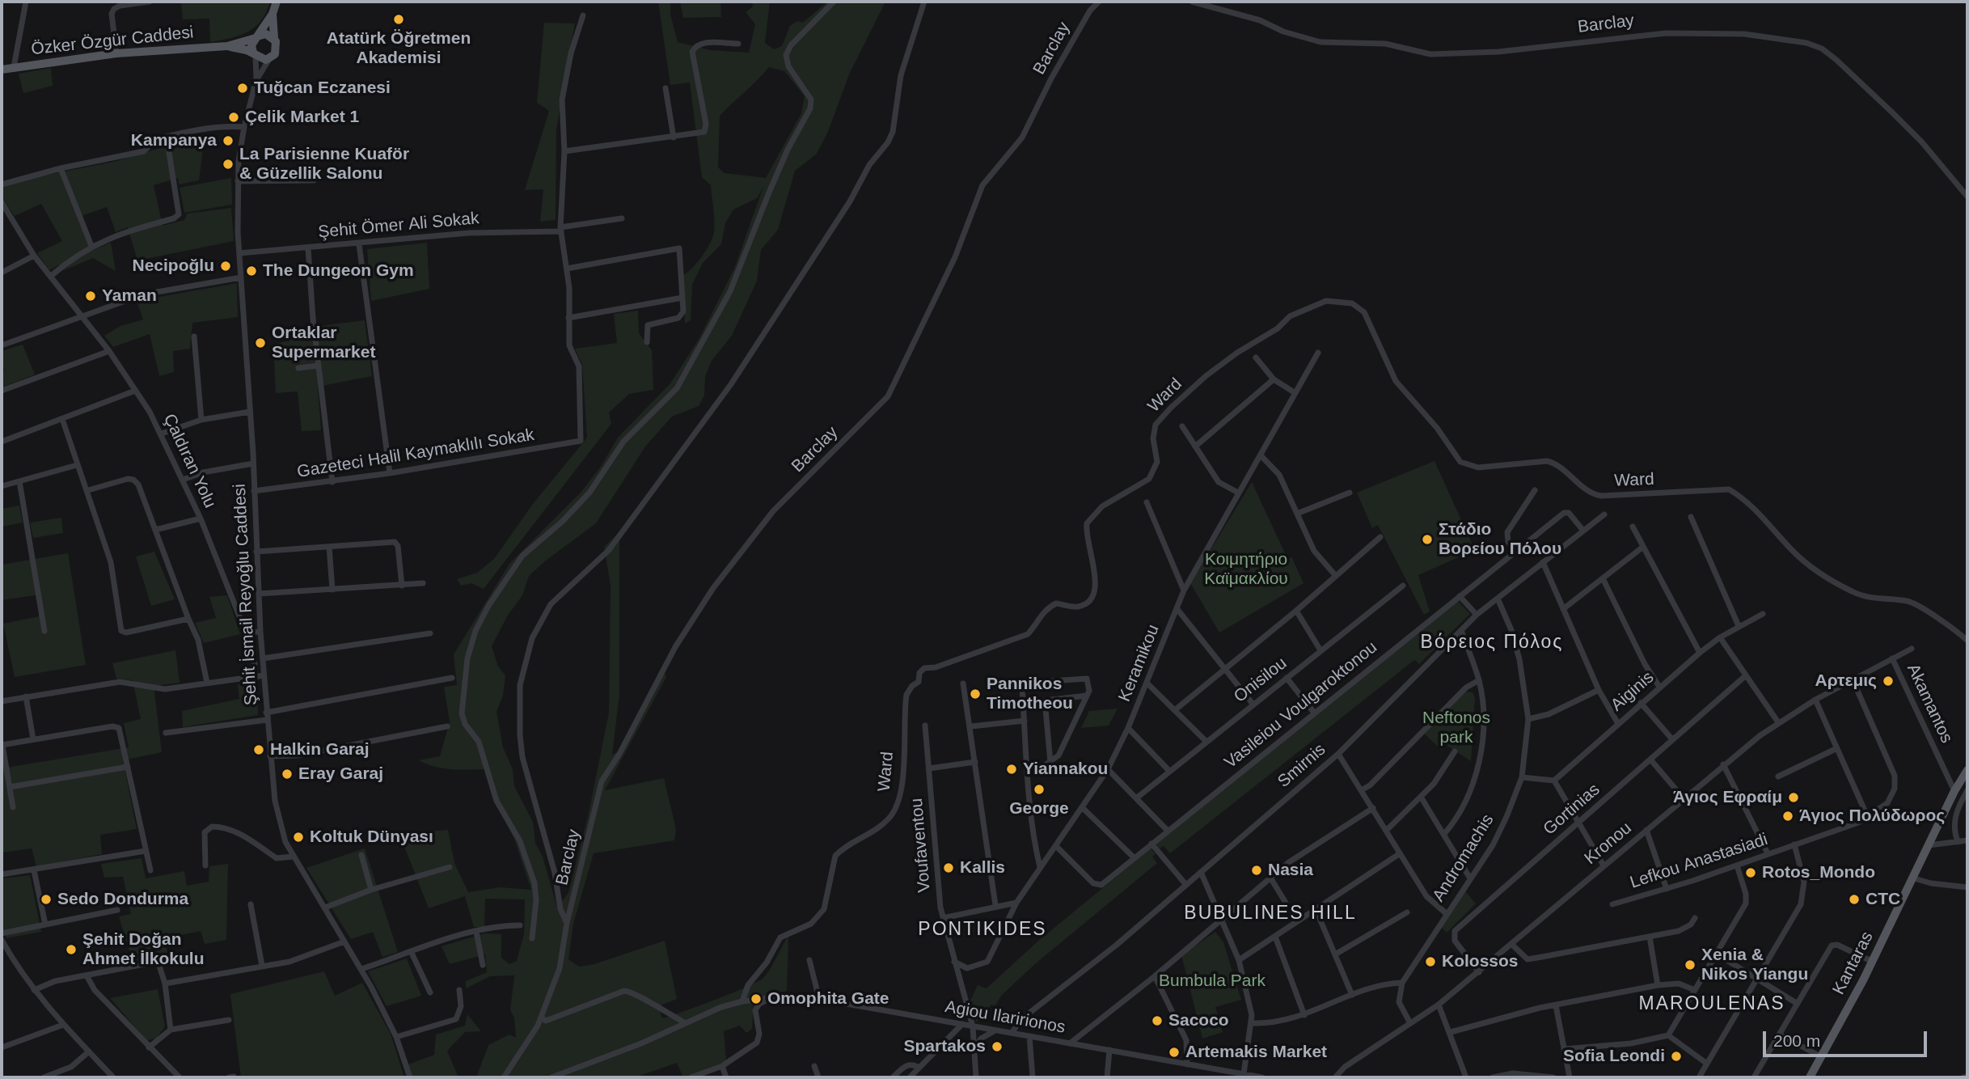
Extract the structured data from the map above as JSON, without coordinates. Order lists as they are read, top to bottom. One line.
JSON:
{"streets":{"main road":["Özker Özgür Caddesi","Kantaras"],"street":["Barclay","Şehit Ömer Ali Sokak","Ward","Gazeteci Halil Kaymaklılı Sokak","Çaldıran Yolu","Şehit İsmail Reyoğlu Caddesi","Keramikou","Onisilou","Aiginis","Akamantos","Vasileiou Voulgaroktonou","Smirnis","Gortinias","Kronou","Voufaventou","Andromachis","Lefkou Anastasiadi","Agiou Ilaririonos"]},"crossings":[["Özker Özgür Caddesi","Şehit İsmail Reyoğlu Caddesi"],["Şehit Ömer Ali Sokak","Şehit İsmail Reyoğlu Caddesi"],["Ward","Agiou Ilaririonos"],["Gazeteci Halil Kaymaklılı Sokak","Şehit İsmail Reyoğlu Caddesi"],["Keramikou","Vasileiou Voulgaroktonou"],["Keramikou","Voufaventou"],["Akamantos","Kronou"],["Akamantos","Kantaras"],["Vasileiou Voulgaroktonou","Smirnis"],["Smirnis","Andromachis"],["Smirnis","Agiou Ilaririonos"],["Gortinias","Kronou"],["Kronou","Lefkou Anastasiadi"],["Voufaventou","Agiou Ilaririonos"]],"districts":["Βόρειος Πόλος","BUBULINES HILL","PONTIKIDES","MAROULENAS"],"parks":["Κοιμητήριο Καϊμακλίου","Neftonos park","Bumbula Park"],"places":["Atatürk Öğretmen Akademisi","Tuğcan Eczanesi","Çelik Market 1","Kampanya","La Parisienne Kuaför & Güzellik Salonu","Necipoğlu","The Dungeon Gym","Yaman","Ortaklar Supermarket","Στάδιο Βορείου Πόλου","Αρτεμις","Pannikos Timotheou","Halkin Garaj","Yiannakou","Eray Garaj","George","Άγιος Εφραίμ","Άγιος Πολύδωρος","Koltuk Dünyası","Kallis","Nasia","Rotos_Mondo","Sedo Dondurma","CTC","Şehit Doğan Ahmet İlkokulu","Kolossos","Xenia & Nikos Yiangu","Omophita Gate","Sacoco","Spartakos","Artemakis Market","Sofia Leondi"],"scale_bar":"200 m"}
